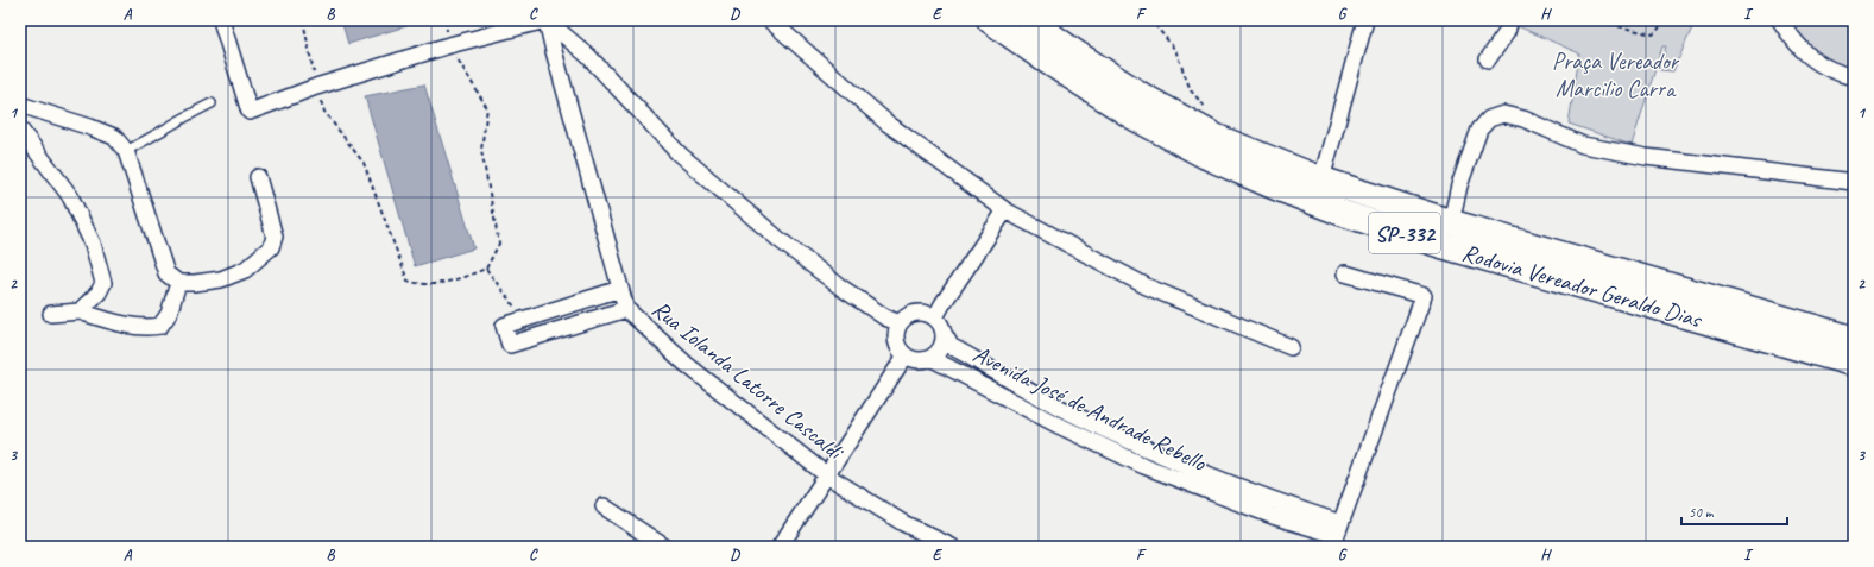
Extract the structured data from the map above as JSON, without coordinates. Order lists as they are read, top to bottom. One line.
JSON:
{"streets":{"main road":["SP-332","Rodovia Vereador Geraldo Dias"],"street":["Rua Iolanda Latorre Cascaldi","Avenida José de Andrade Rebello"]},"parks":["Praça Vereador Marcilio Carra"],"scale_bar":"50 m","grid":{"columns":["A","B","C","D","E","F","G","H","I"],"rows":["1","2","3"]}}
